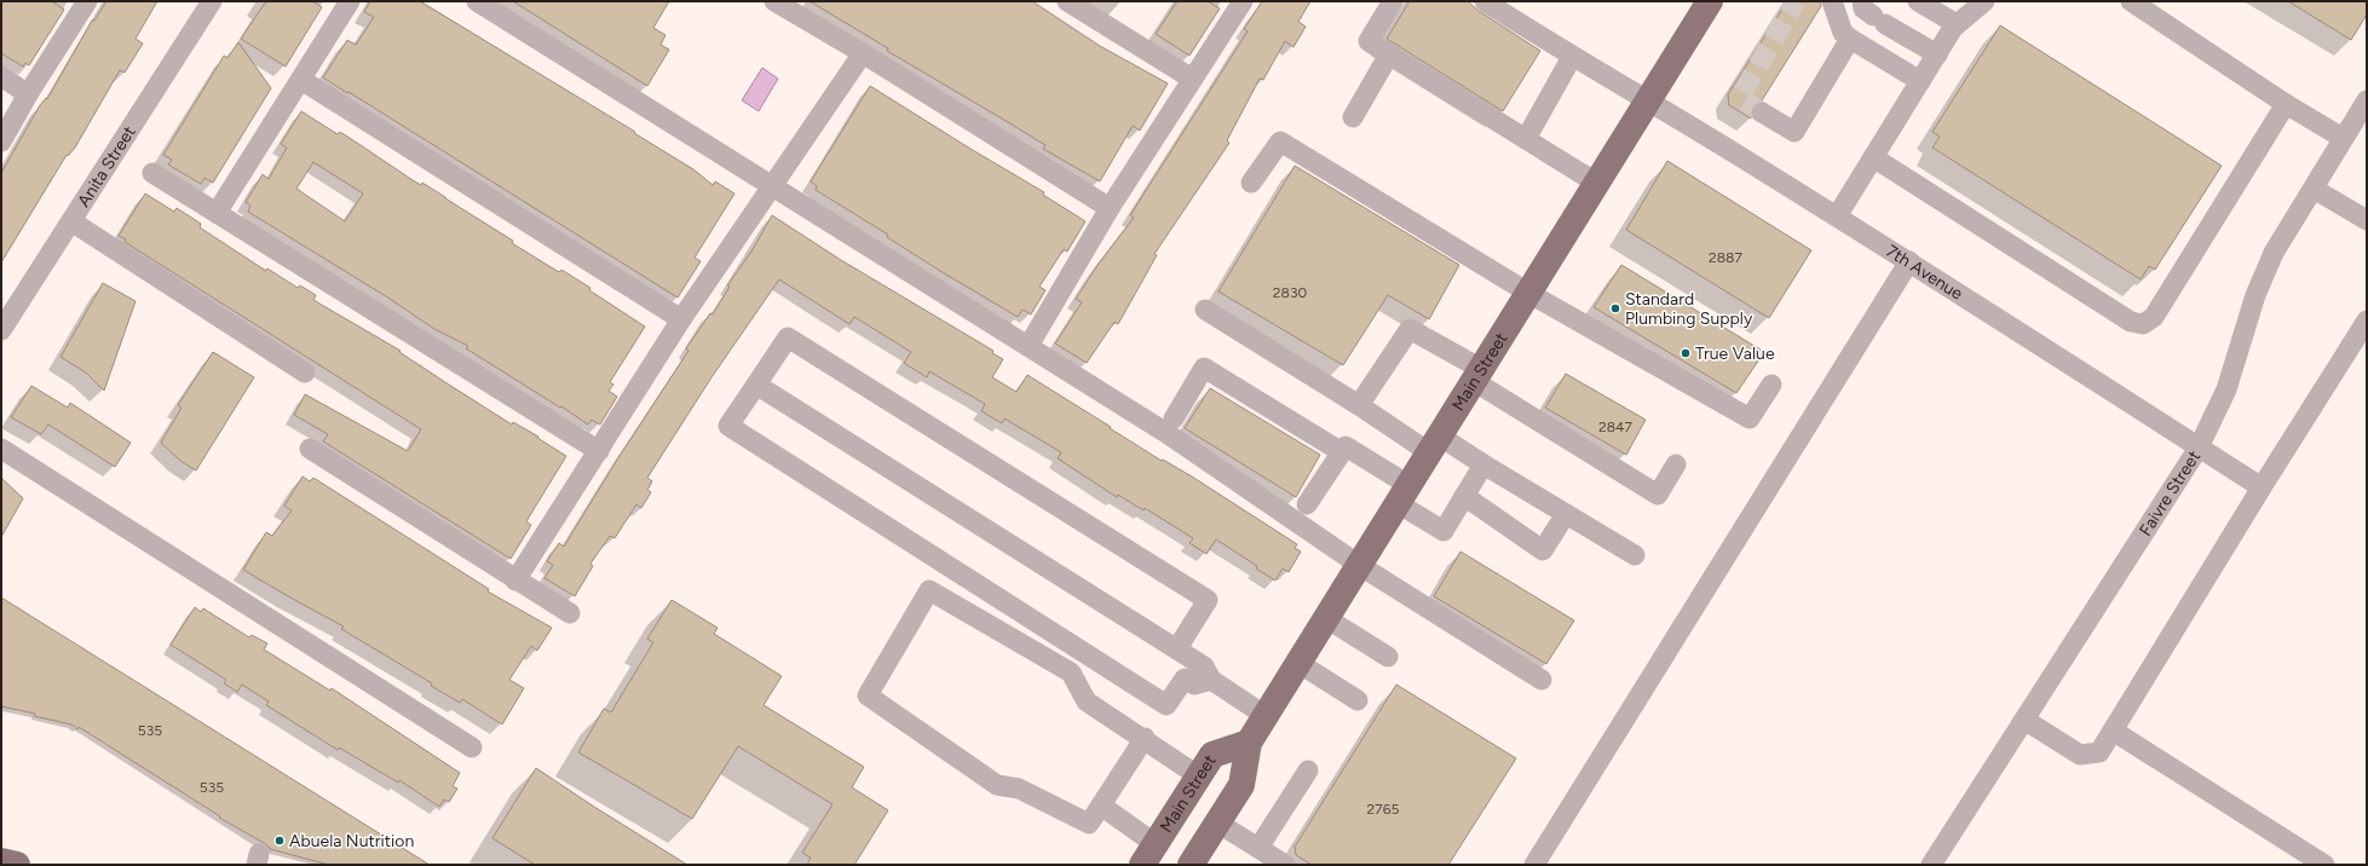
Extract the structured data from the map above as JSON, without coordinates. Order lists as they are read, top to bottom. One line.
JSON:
{"streets":{"main road":["Main Street"],"street":["Anita Street","7th Avenue","Faivre Street"]},"crossings":[["7th Avenue","Main Street"],["7th Avenue","Faivre Street"]],"places":["Standard Plumbing Supply","True Value","Abuela Nutrition"],"house_numbers":["2887","2830","2847","535","535","2765"]}
